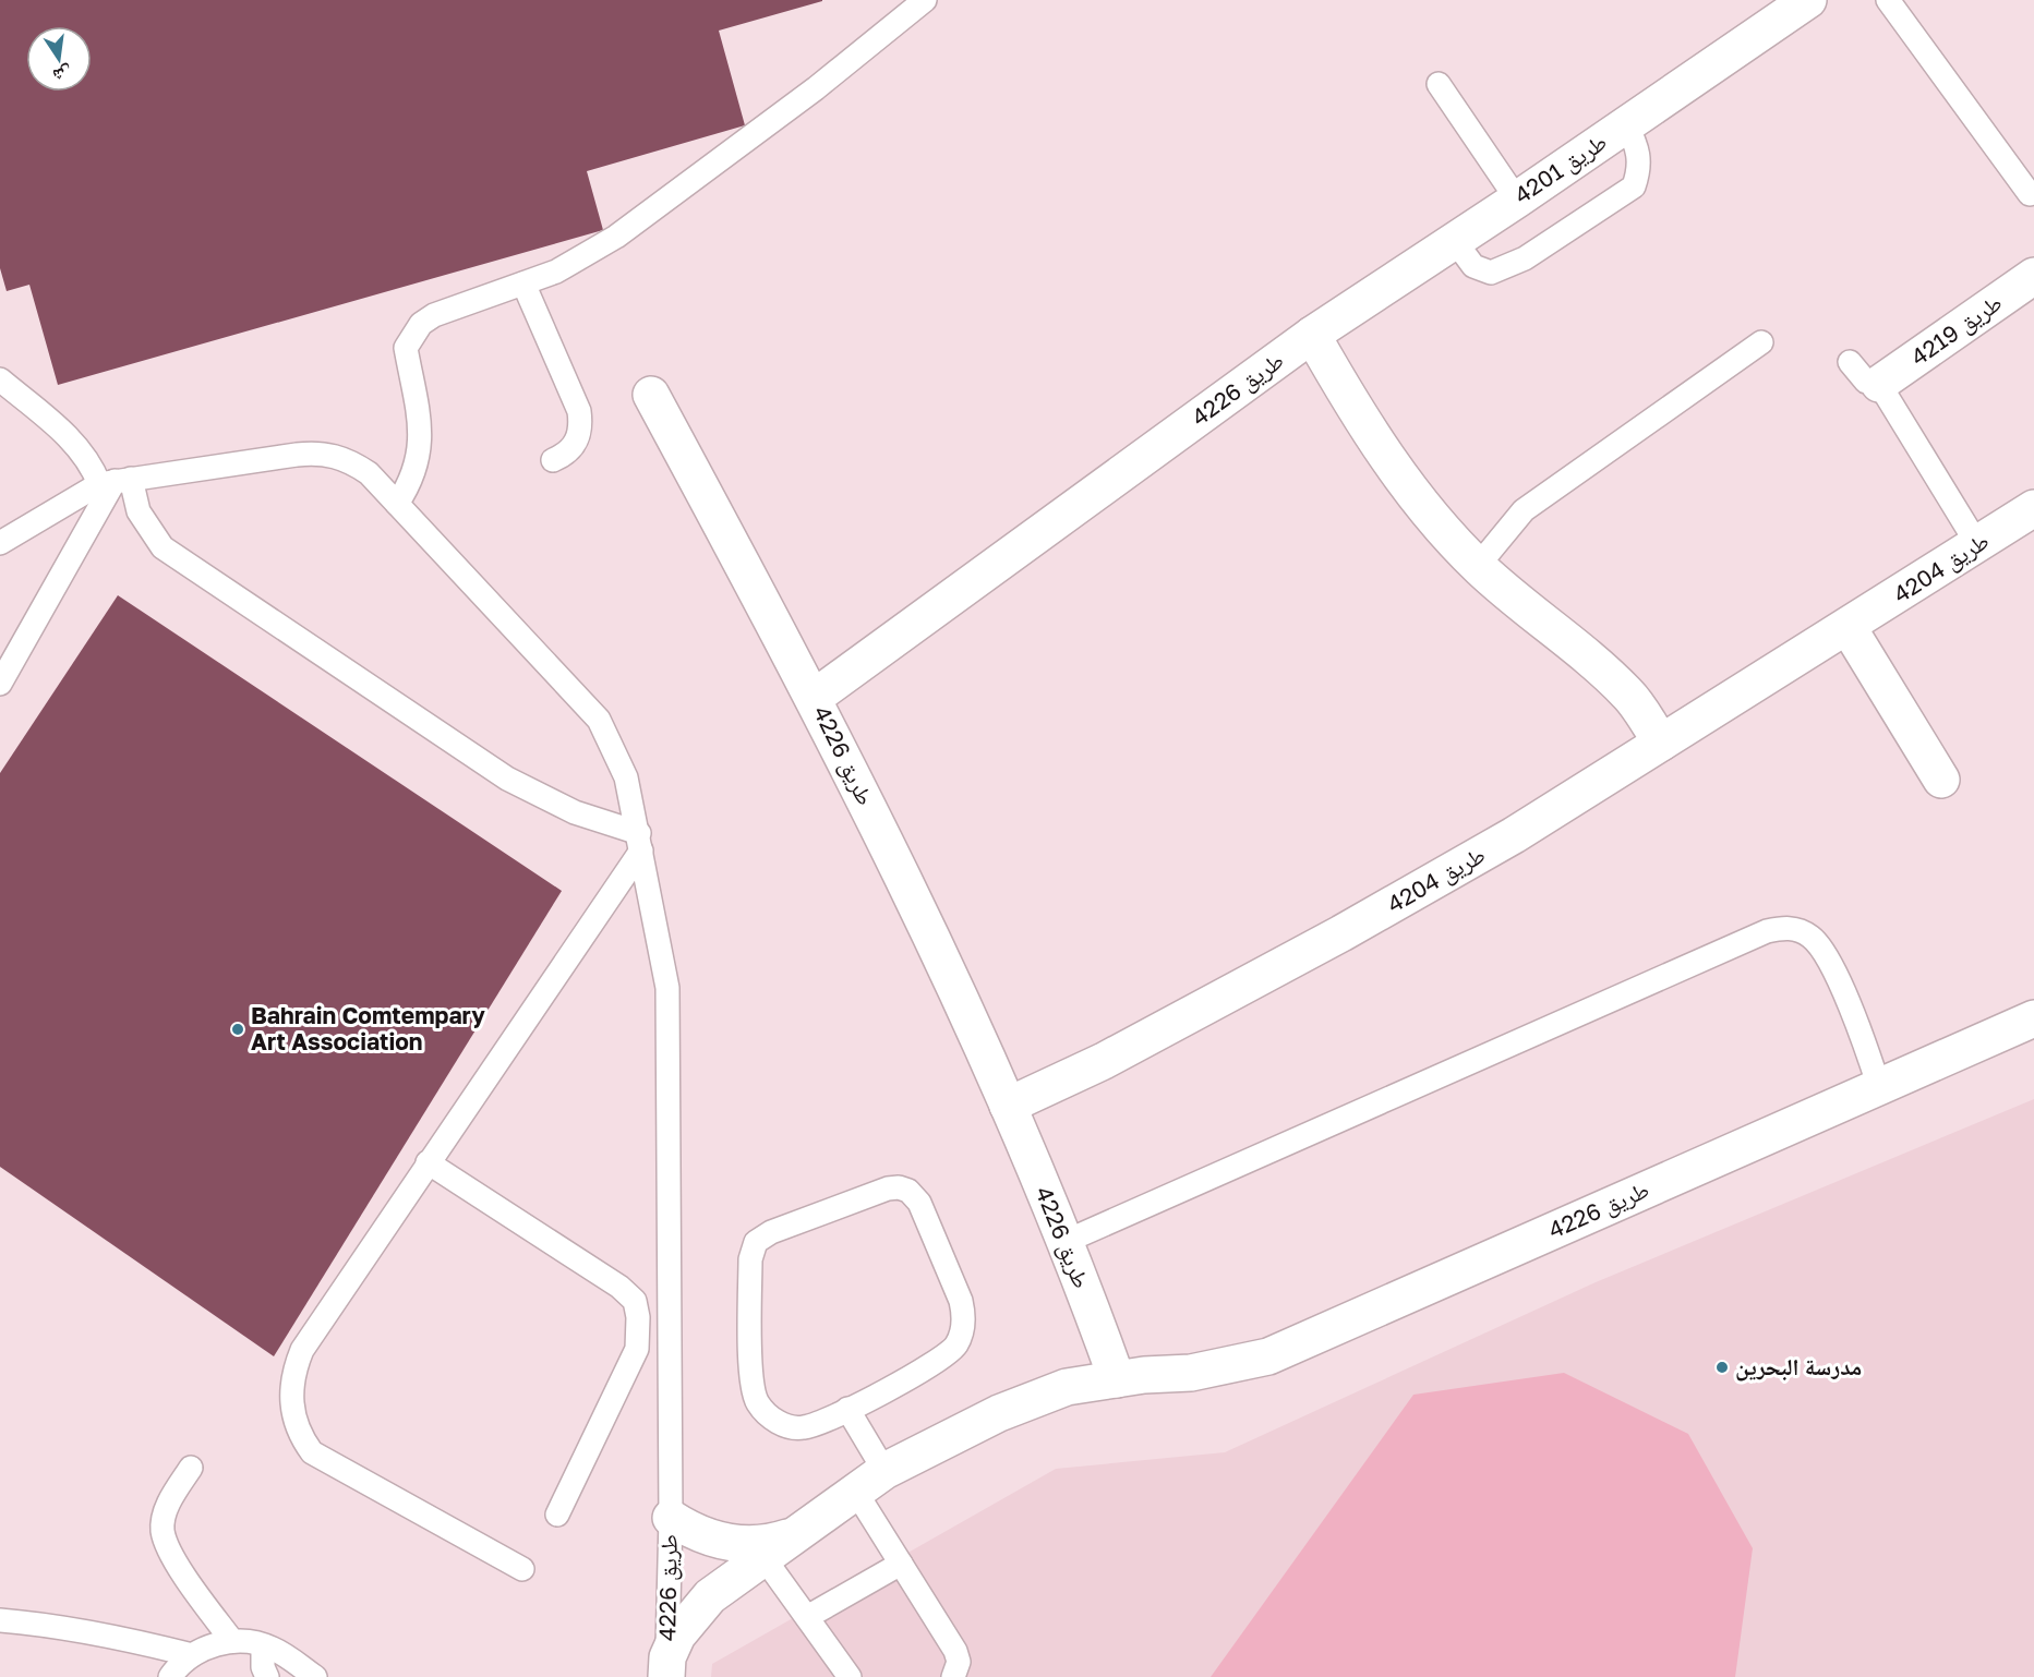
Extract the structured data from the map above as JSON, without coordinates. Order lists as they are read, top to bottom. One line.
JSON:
{"streets":{"street":["طريق 4201","طريق 4219","طريق 4226","طريق 4204"]},"crossings":[["طريق 4201","طريق 4226"],["طريق 4226","طريق 4204"]],"places":["Bahrain Comtempary Art Association","مدرسة البحرين"],"north":"bottom"}
